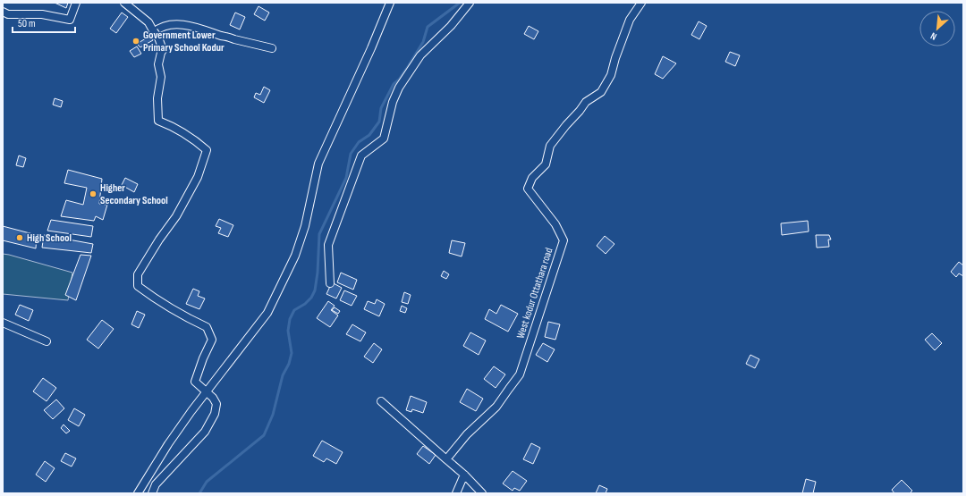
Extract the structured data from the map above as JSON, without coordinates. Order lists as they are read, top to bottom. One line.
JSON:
{"streets":{"street":["West kodur Ottathara road"]},"places":["Government Lower Primary School Kodur","Higher Secondary School","High School"],"scale_bar":"50 m","north":"bottom left"}
